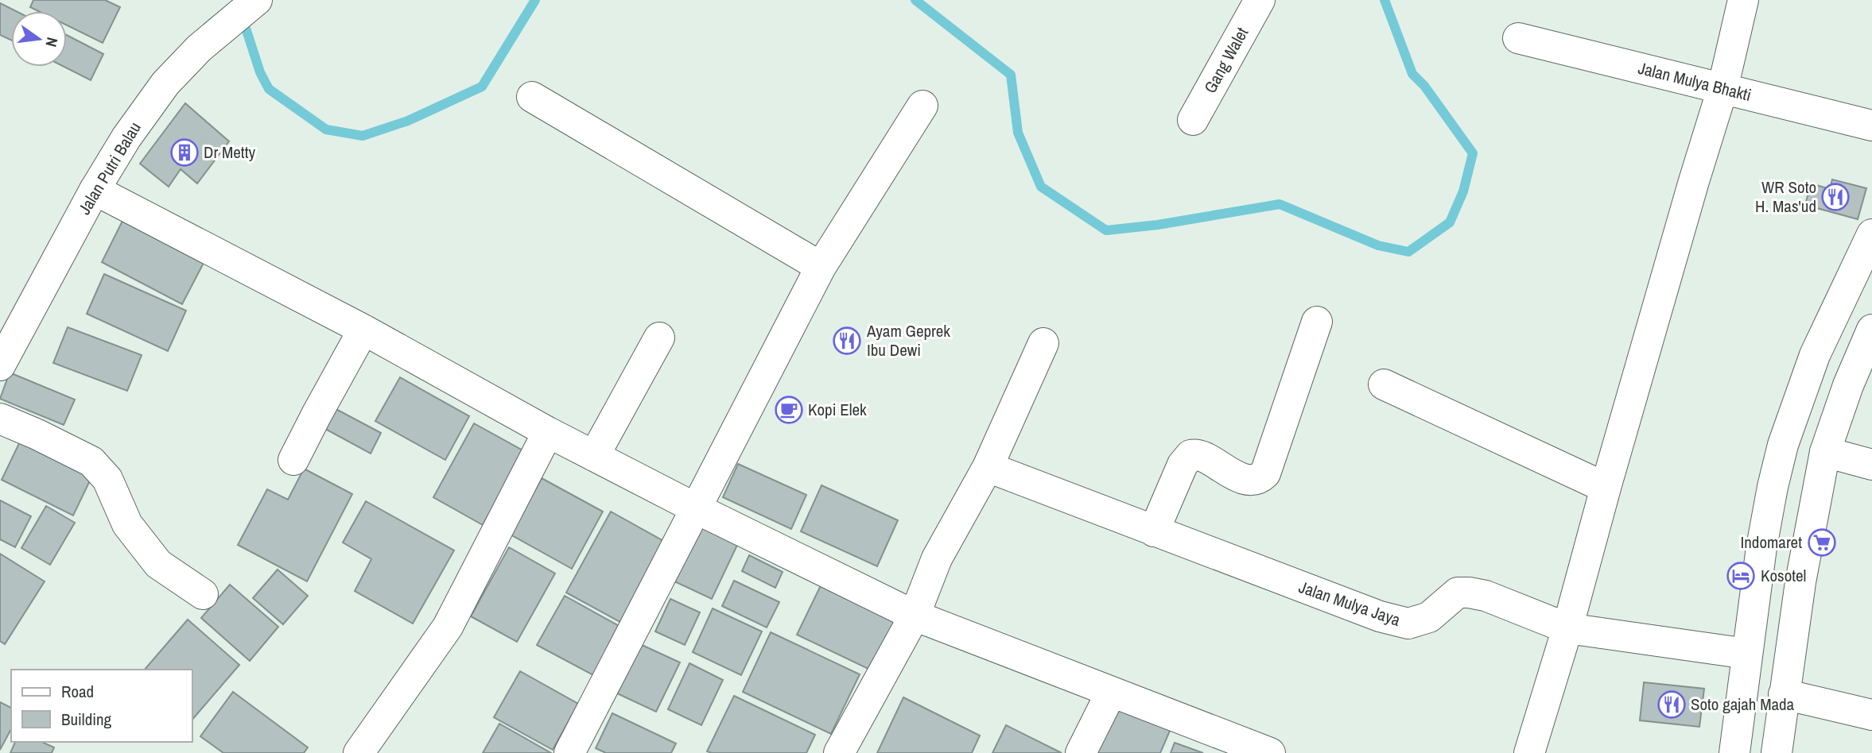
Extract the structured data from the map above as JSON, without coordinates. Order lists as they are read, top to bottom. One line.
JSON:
{"streets":{"street":["Gang Walet","Jalan Mulya Bhakti","Jalan Putri Balau","Jalan Mulya Jaya"]},"places":{"building":["Dr Metty"],"restaurant":["WR Soto H. Mas'ud","Ayam Geprek Ibu Dewi","Soto gajah Mada"],"cafe":["Kopi Elek"],"supermarket":["Indomaret"],"hotel":["Kosotel"]},"legend":["Road","Building"],"north":"right"}
